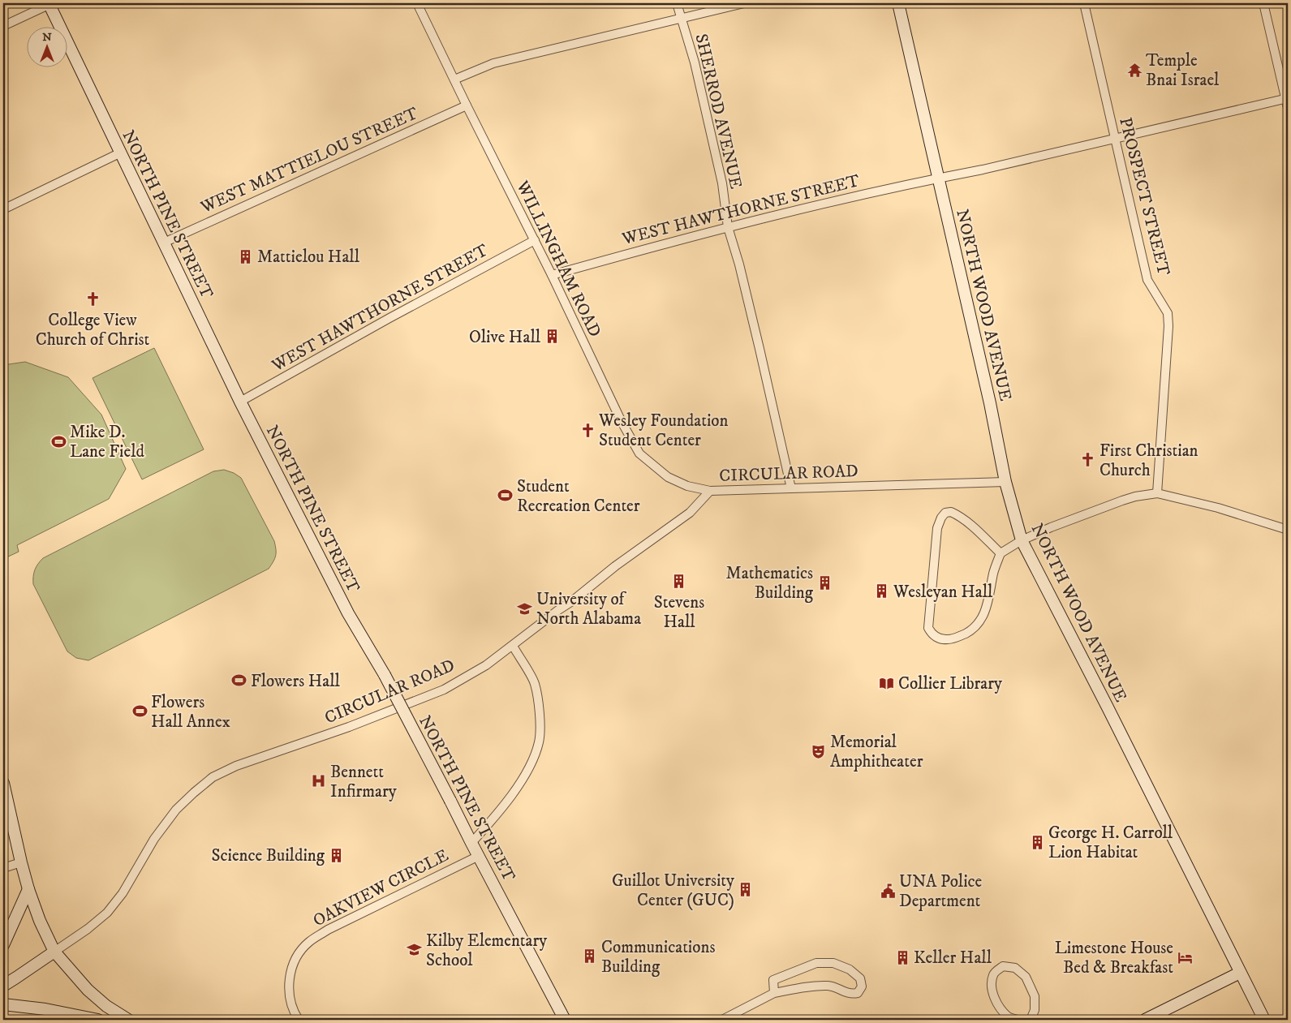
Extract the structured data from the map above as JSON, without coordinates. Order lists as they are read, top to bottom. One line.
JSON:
{"streets":{"main road":["NORTH PINE STREET","NORTH WOOD AVENUE"],"street":["SHERROD AVENUE","WEST MATTIELOU STREET","PROSPECT STREET","WEST HAWTHORNE STREET","WILLINGHAM ROAD","CIRCULAR ROAD","OAKVIEW CIRCLE"]},"crossings":[["SHERROD AVENUE","WEST HAWTHORNE STREET"],["SHERROD AVENUE","CIRCULAR ROAD"],["WEST MATTIELOU STREET","NORTH PINE STREET"],["WEST MATTIELOU STREET","WILLINGHAM ROAD"],["PROSPECT STREET","WEST HAWTHORNE STREET"],["WEST HAWTHORNE STREET","NORTH PINE STREET"],["WEST HAWTHORNE STREET","WILLINGHAM ROAD"],["WEST HAWTHORNE STREET","NORTH WOOD AVENUE"],["NORTH PINE STREET","OAKVIEW CIRCLE"],["WILLINGHAM ROAD","CIRCULAR ROAD"],["NORTH WOOD AVENUE","CIRCULAR ROAD"]],"places":{"temple":["Temple Bnai Israel"],"building":["Mattielou Hall","Olive Hall","Stevens Hall","Mathematics Building","Wesleyan Hall","George H. Carroll Lion Habitat","Science Building","Guillot University Center (GUC)","Communications Building","Keller Hall"],"church":["College View Church of Christ","Wesley Foundation Student Center","First Christian Church"],"sports":["Mike D. Lane Field","Student Recreation Center","Flowers Hall","Flowers Hall Annex"],"school or university":["University of North Alabama","Kilby Elementary School"],"library":["Collier Library"],"theatre":["Memorial Amphitheater"],"hospital":["Bennett Infirmary"],"public building":["UNA Police Department"],"hotel":["Limestone House Bed & Breakfast"]},"north":"top"}
